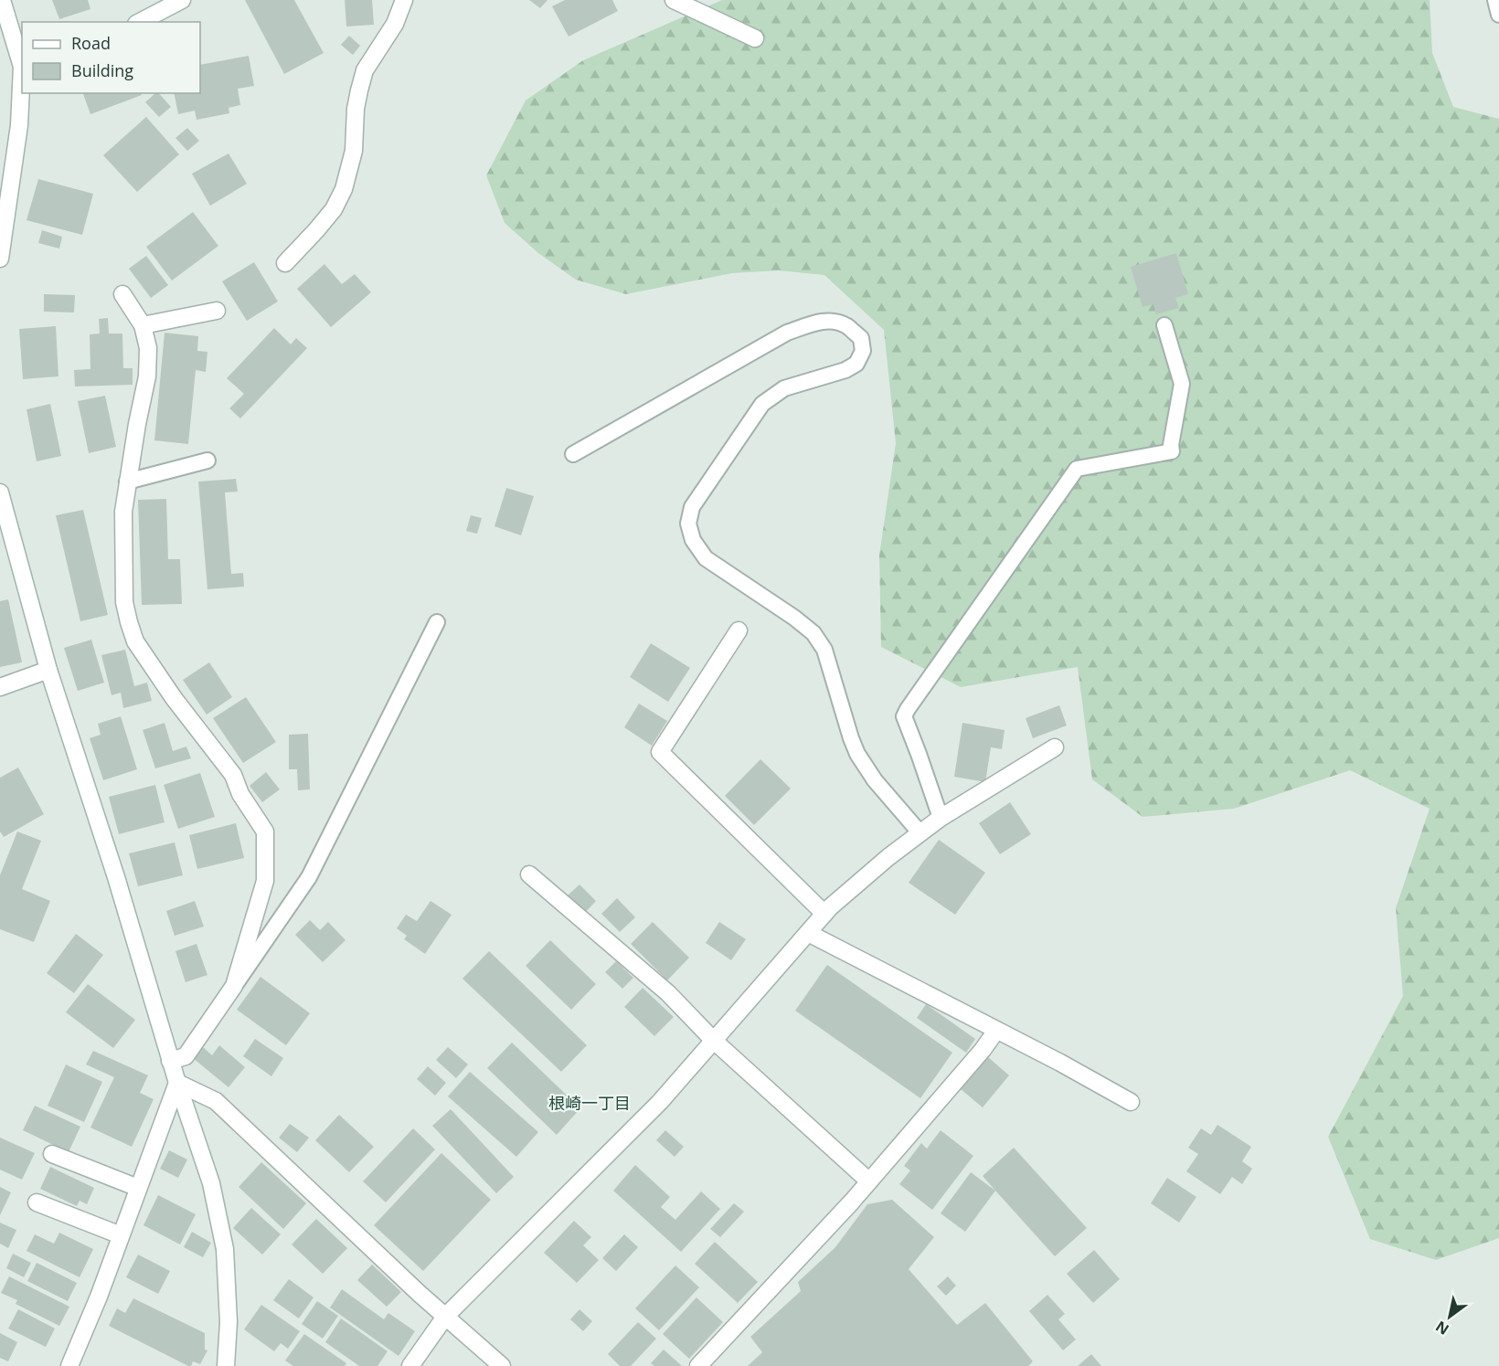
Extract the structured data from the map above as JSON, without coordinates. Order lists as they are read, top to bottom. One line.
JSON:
{"districts":["根崎一丁目"],"legend":["Road","Building"],"north":"bottom left"}
